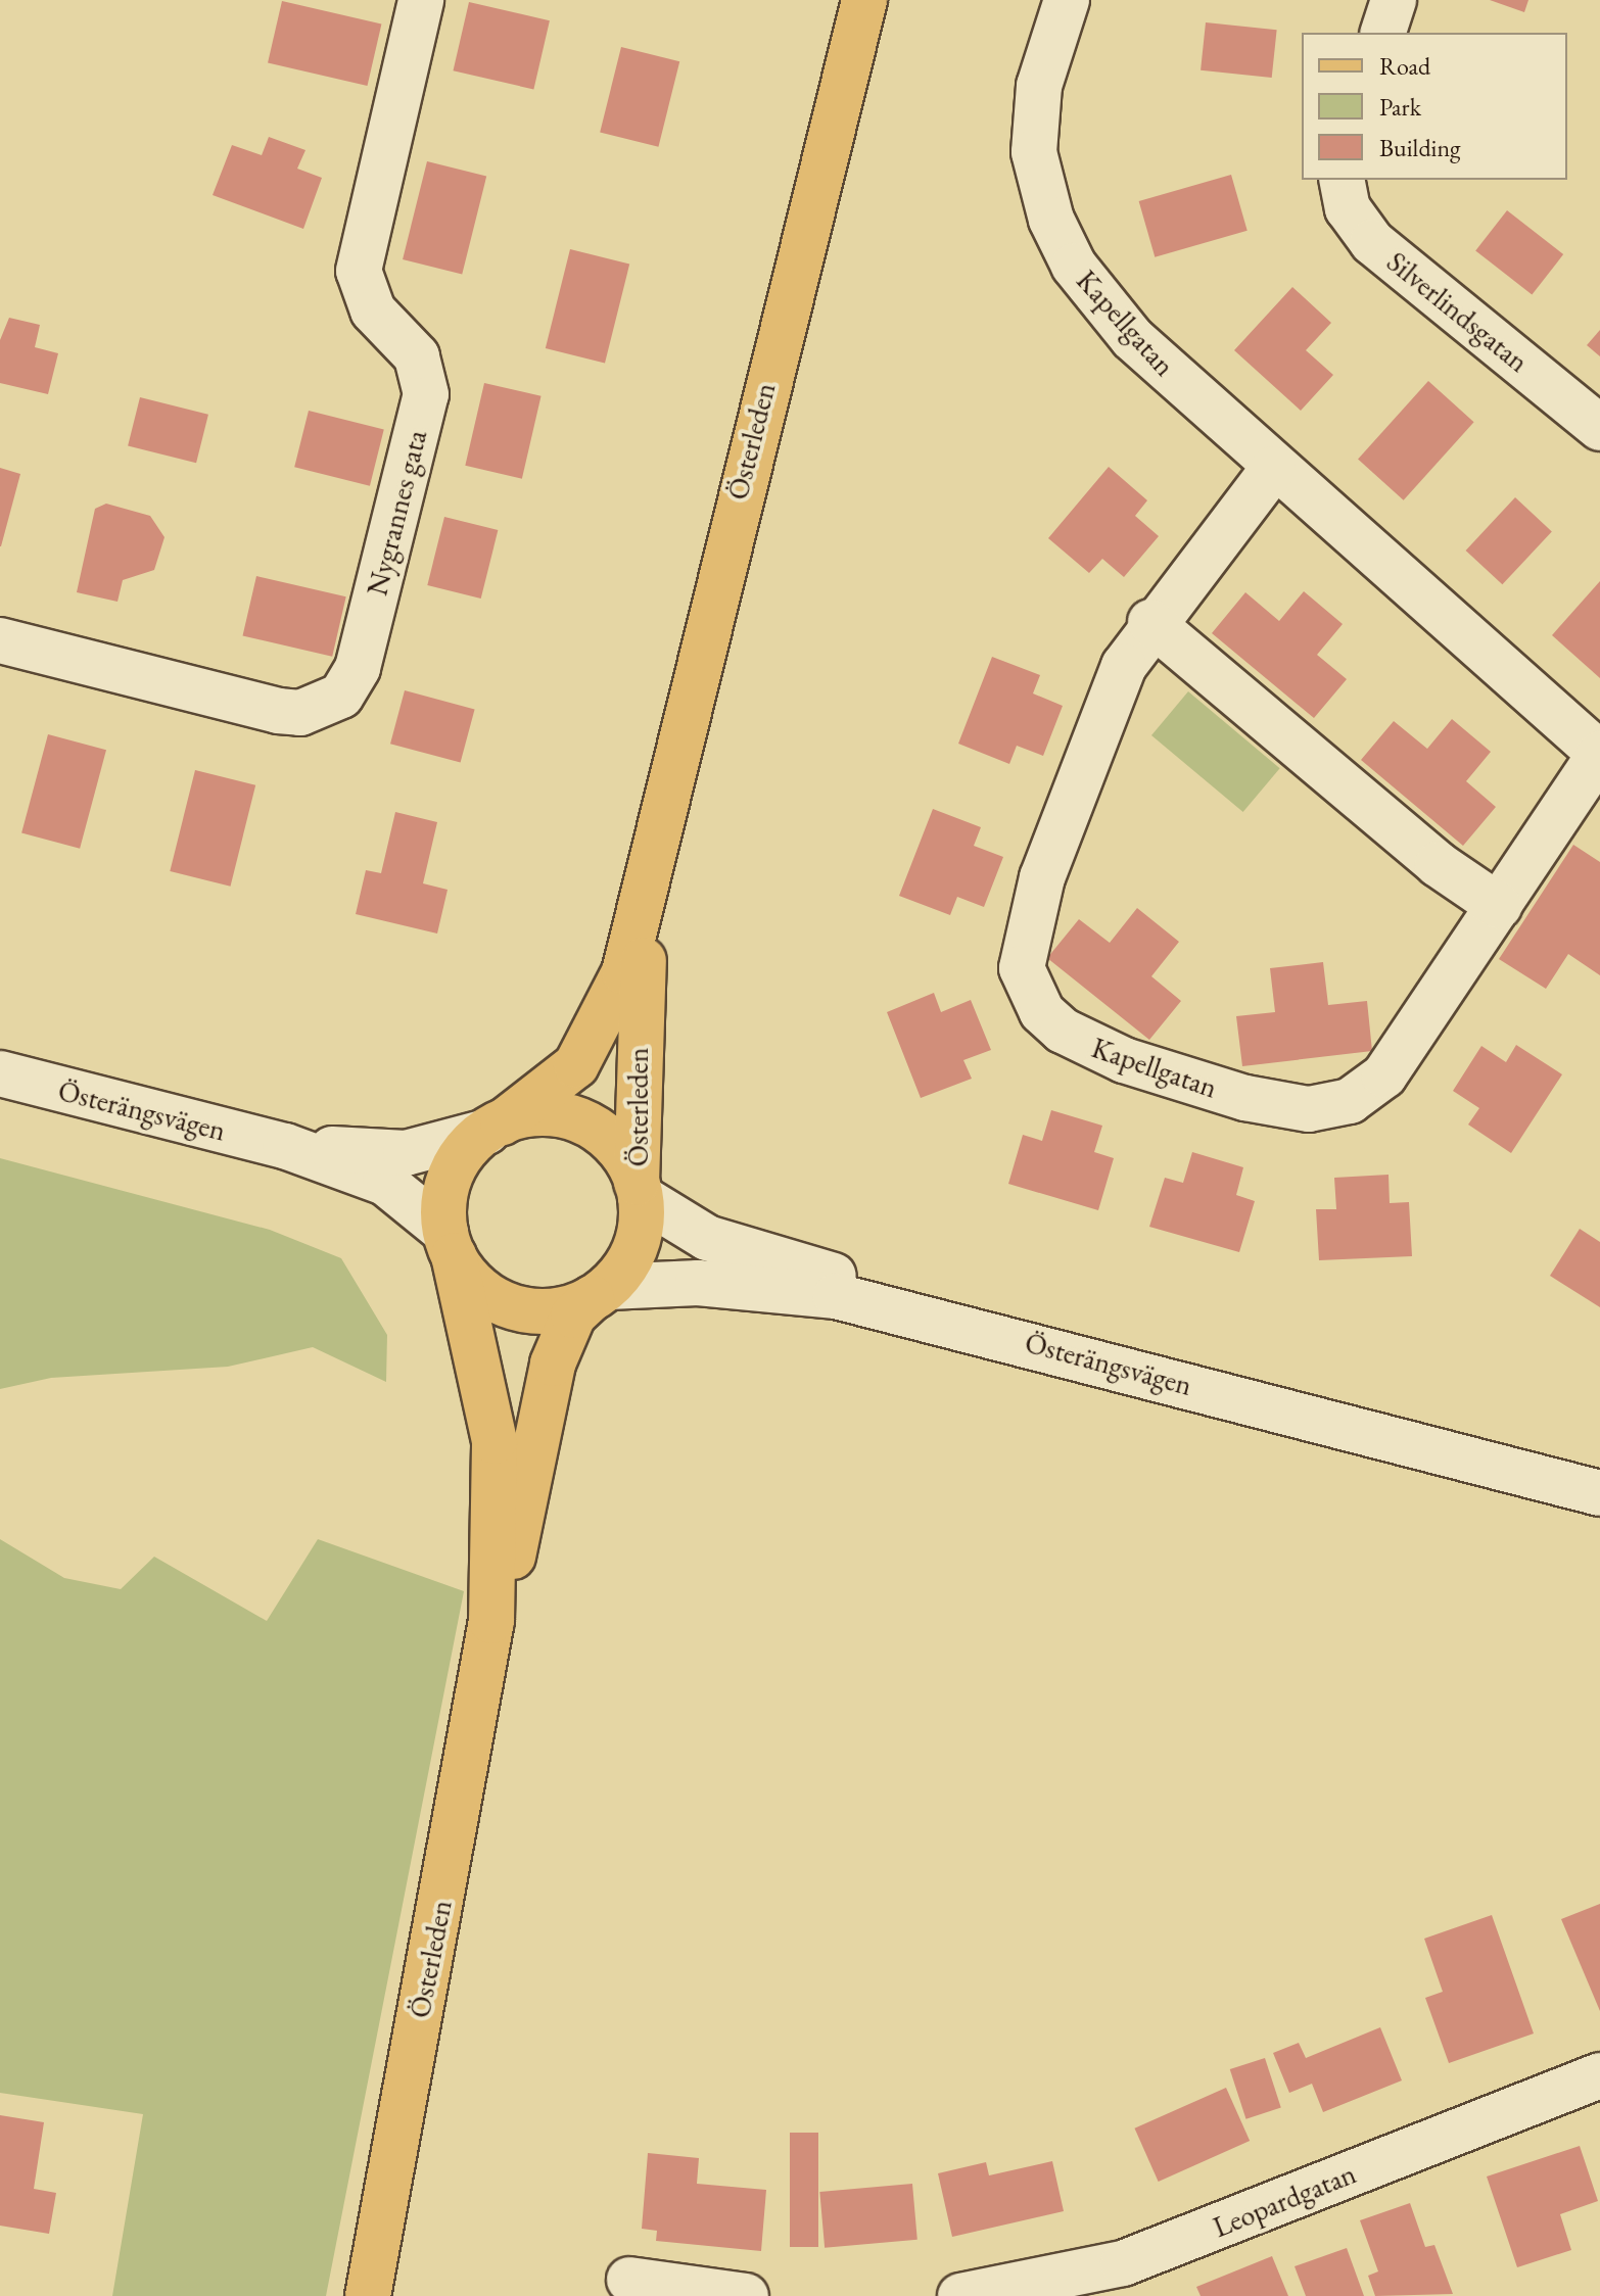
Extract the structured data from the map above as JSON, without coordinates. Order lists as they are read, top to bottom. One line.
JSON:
{"streets":{"main road":["Österleden"],"street":["Silverlindsgatan","Kapellgatan","Nygrannes gata","Österängsvägen","Leopardgatan"]},"crossings":[["Österleden","Österängsvägen"]],"legend":["Road","Park","Building"]}
